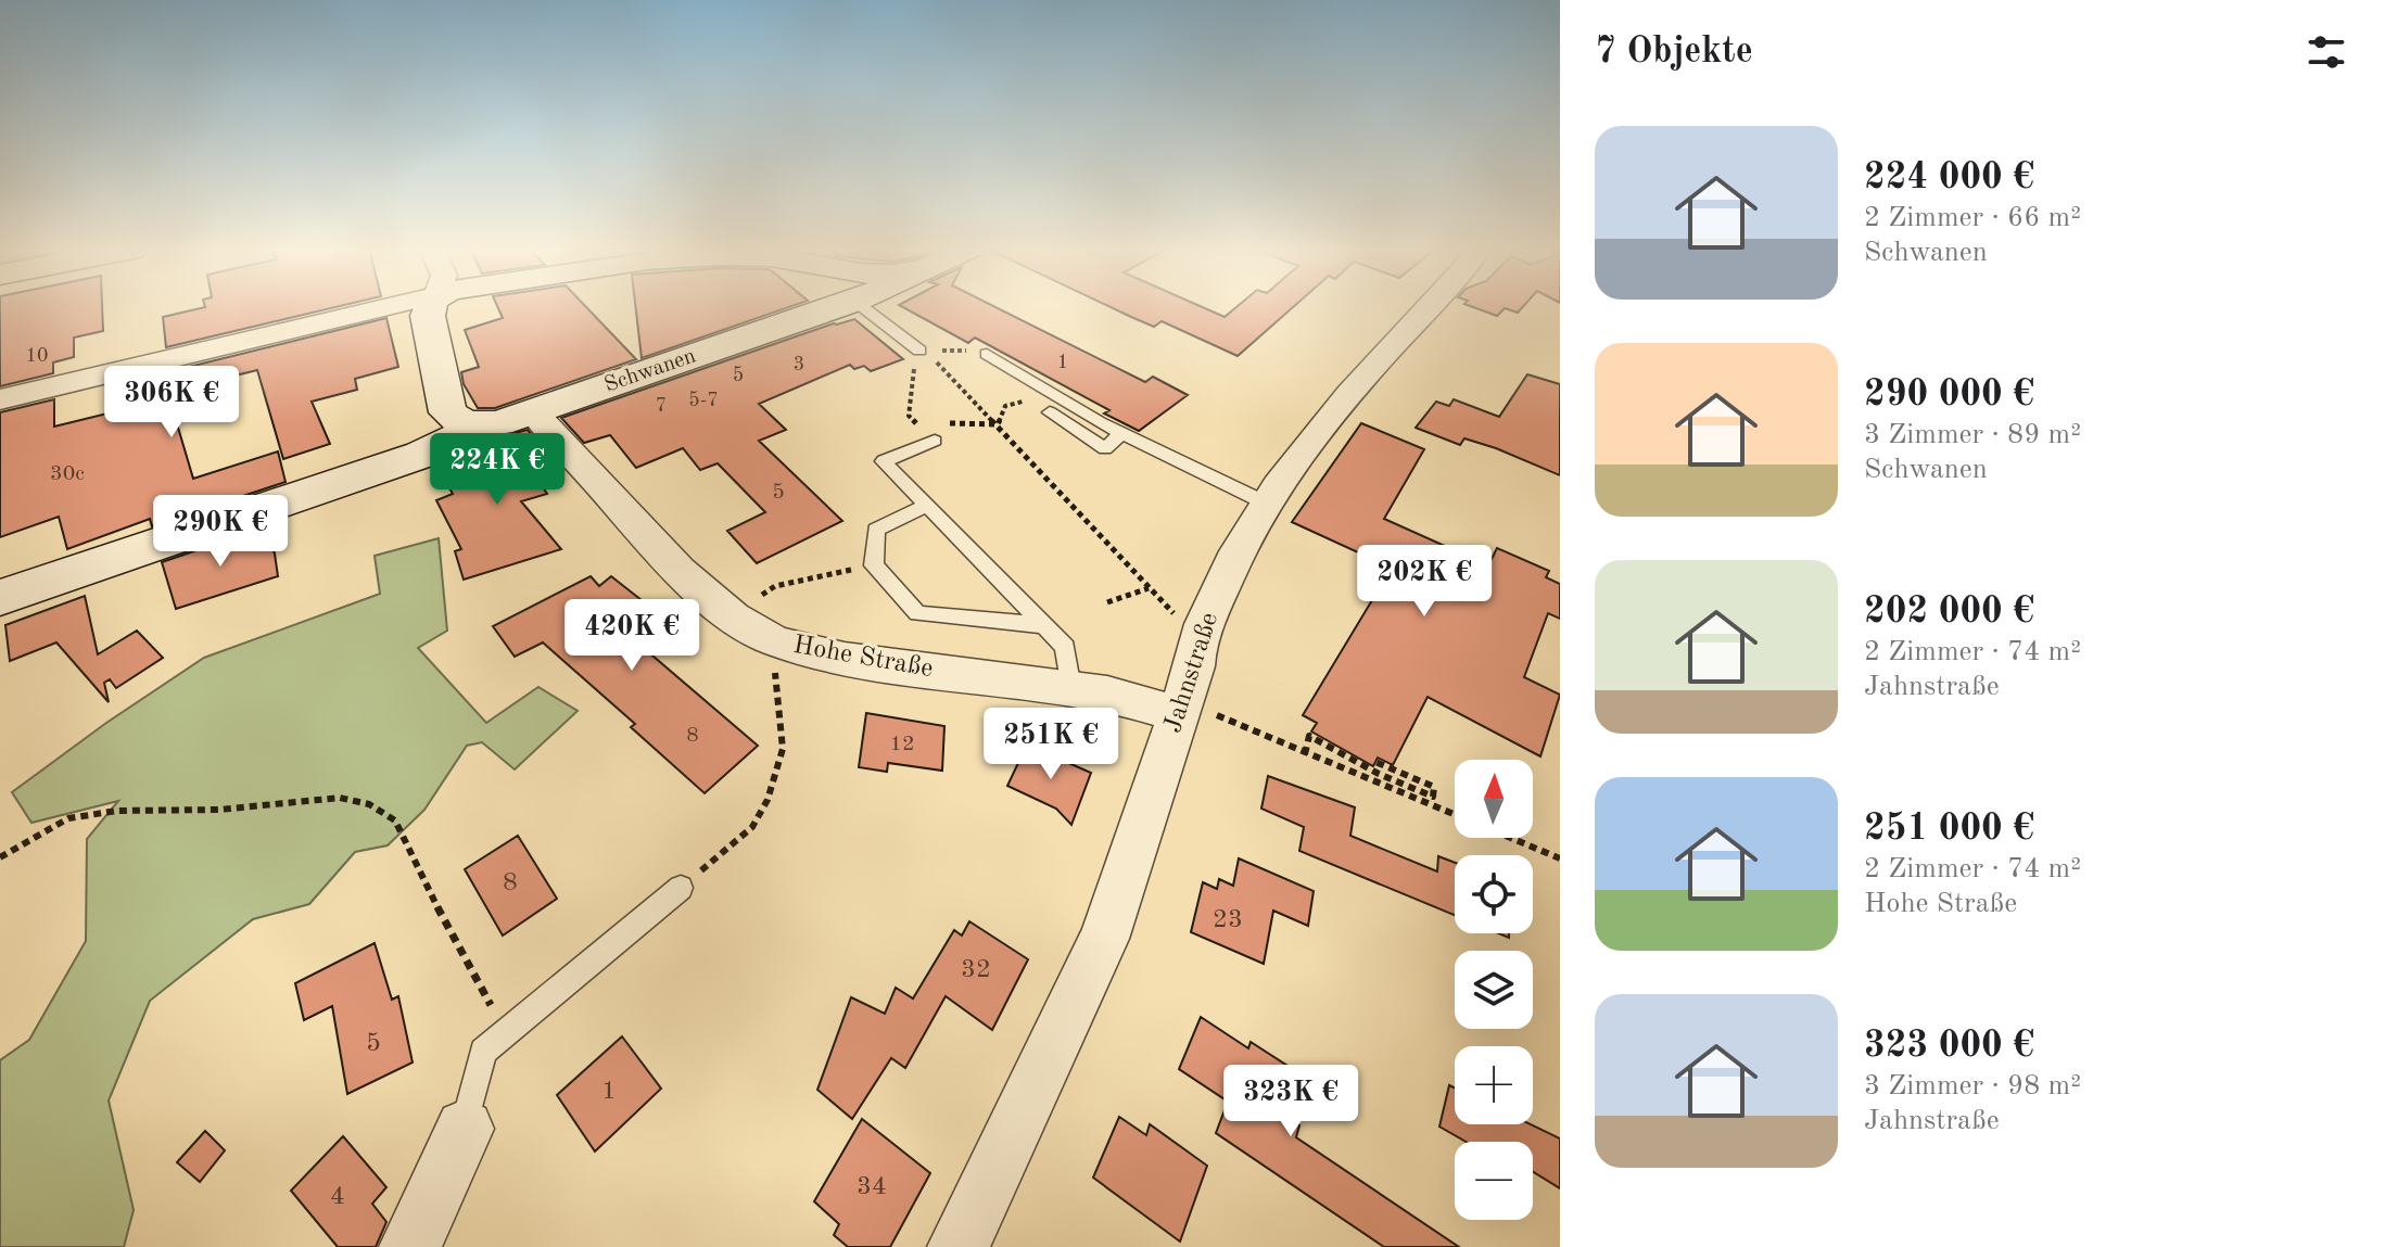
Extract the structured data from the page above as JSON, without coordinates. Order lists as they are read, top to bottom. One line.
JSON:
{"streets":{"street":["Schwanen","Hohe Straße","Jahnstraße"]},"crossings":[["Schwanen","Hohe Straße"],["Hohe Straße","Jahnstraße"]],"house_numbers":["10","1","3","5","5-7","7","30c","5","8","12","8","23","32","5","1","34","4"],"north":"top","page":{"heading":"7 Objekte","list":[{"name":"224 000 €","note":"2 Zimmer · 66 m² · Schwanen"},{"name":"290 000 €","note":"3 Zimmer · 89 m² · Schwanen"},{"name":"202 000 €","note":"2 Zimmer · 74 m² · Jahnstraße"},{"name":"251 000 €","note":"2 Zimmer · 74 m² · Hohe Straße"},{"name":"323 000 €","note":"3 Zimmer · 98 m² · Jahnstraße"}],"price":["306K €","224K €","290K €","202K €","420K €","251K €","323K €"],"map_buttons":["+","−"]}}
